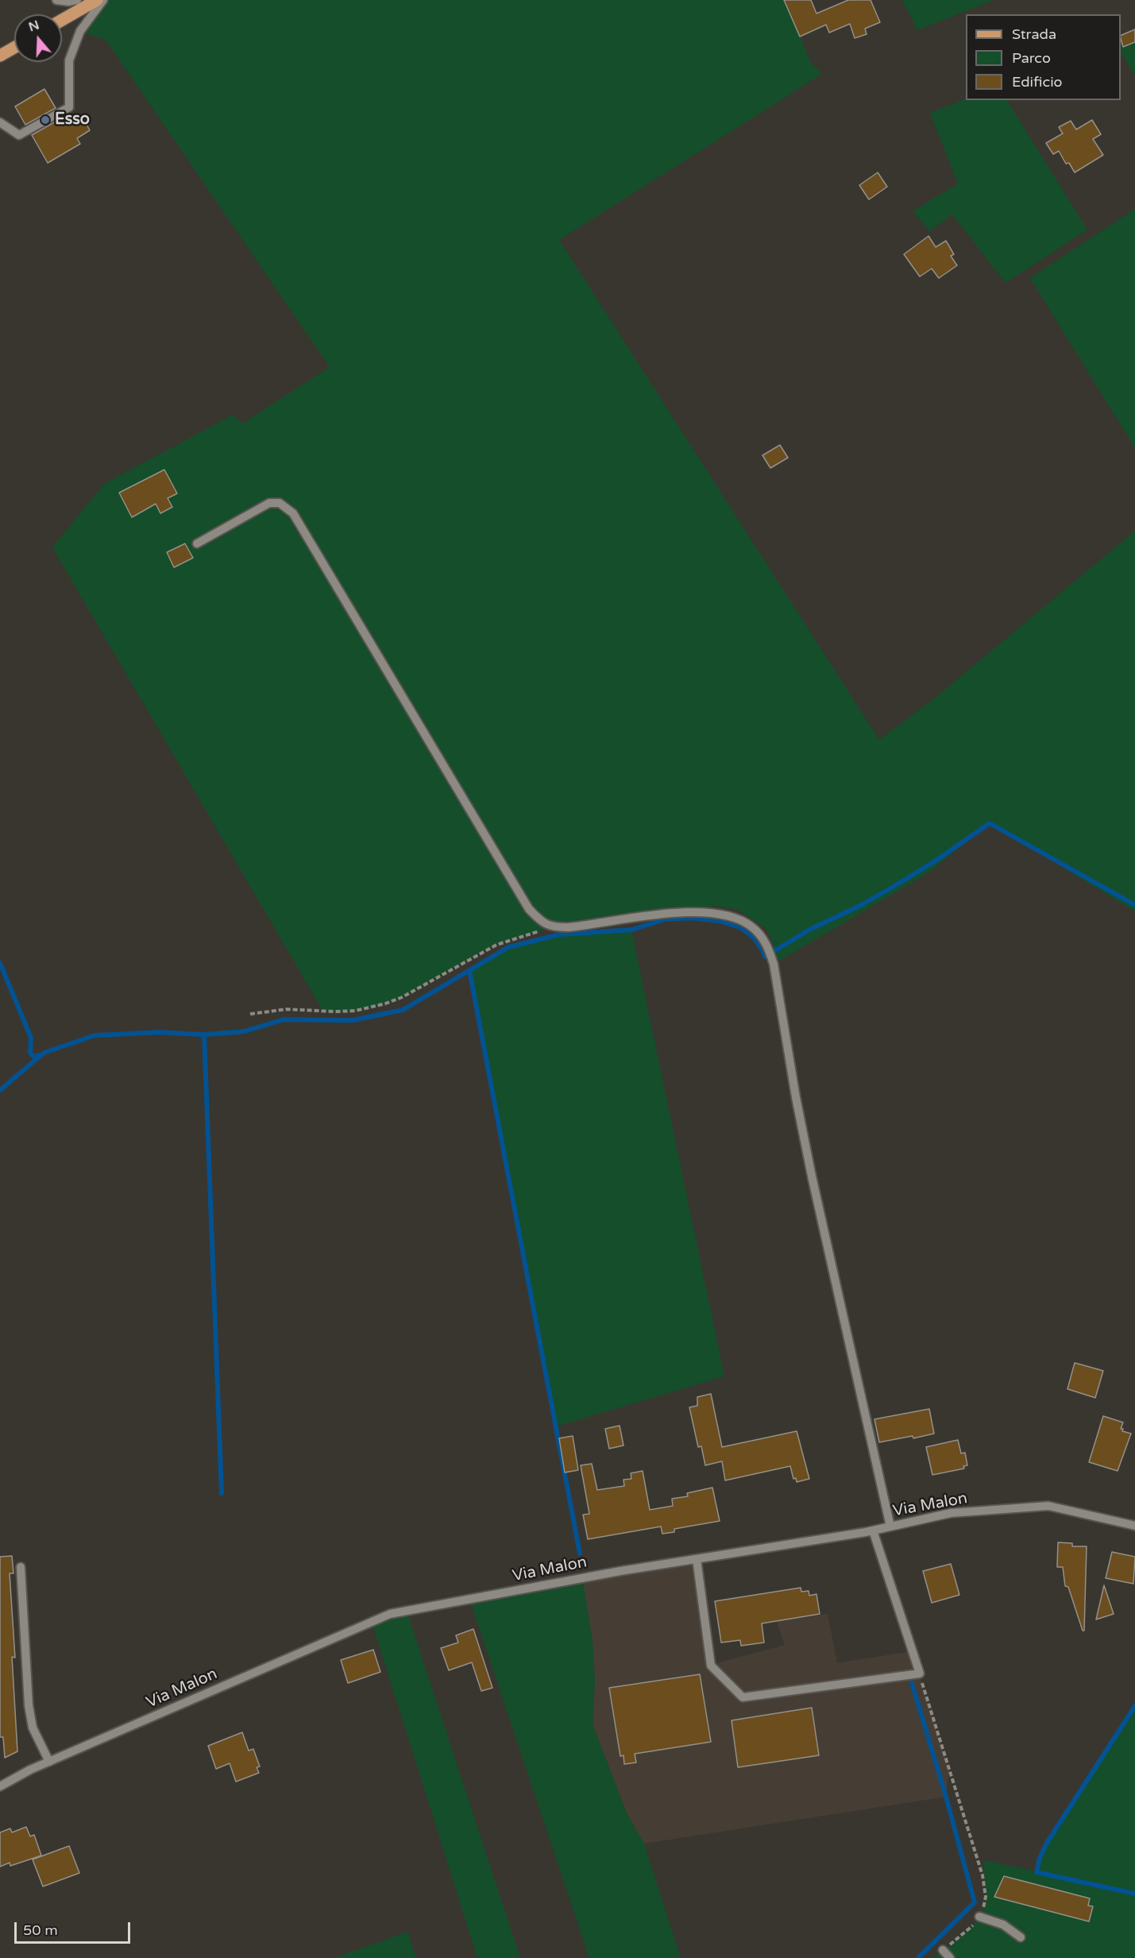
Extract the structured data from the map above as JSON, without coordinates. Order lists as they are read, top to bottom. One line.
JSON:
{"streets":{"street":["Via Malon"]},"places":["Esso"],"legend":["Strada","Parco","Edificio"],"scale_bar":"50 m","north":"top"}
